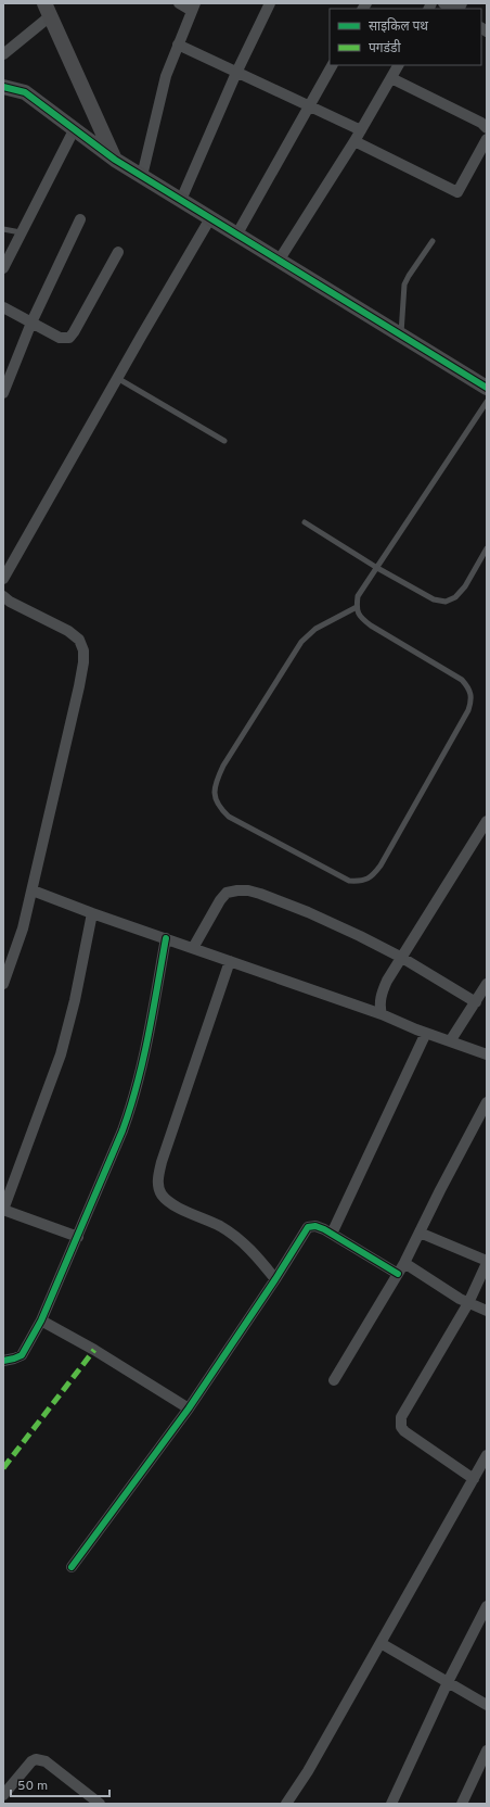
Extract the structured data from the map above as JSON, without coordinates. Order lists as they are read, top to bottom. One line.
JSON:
{"legend":["साइकिल पथ","पगडंडी"],"scale_bar":"50 m"}
